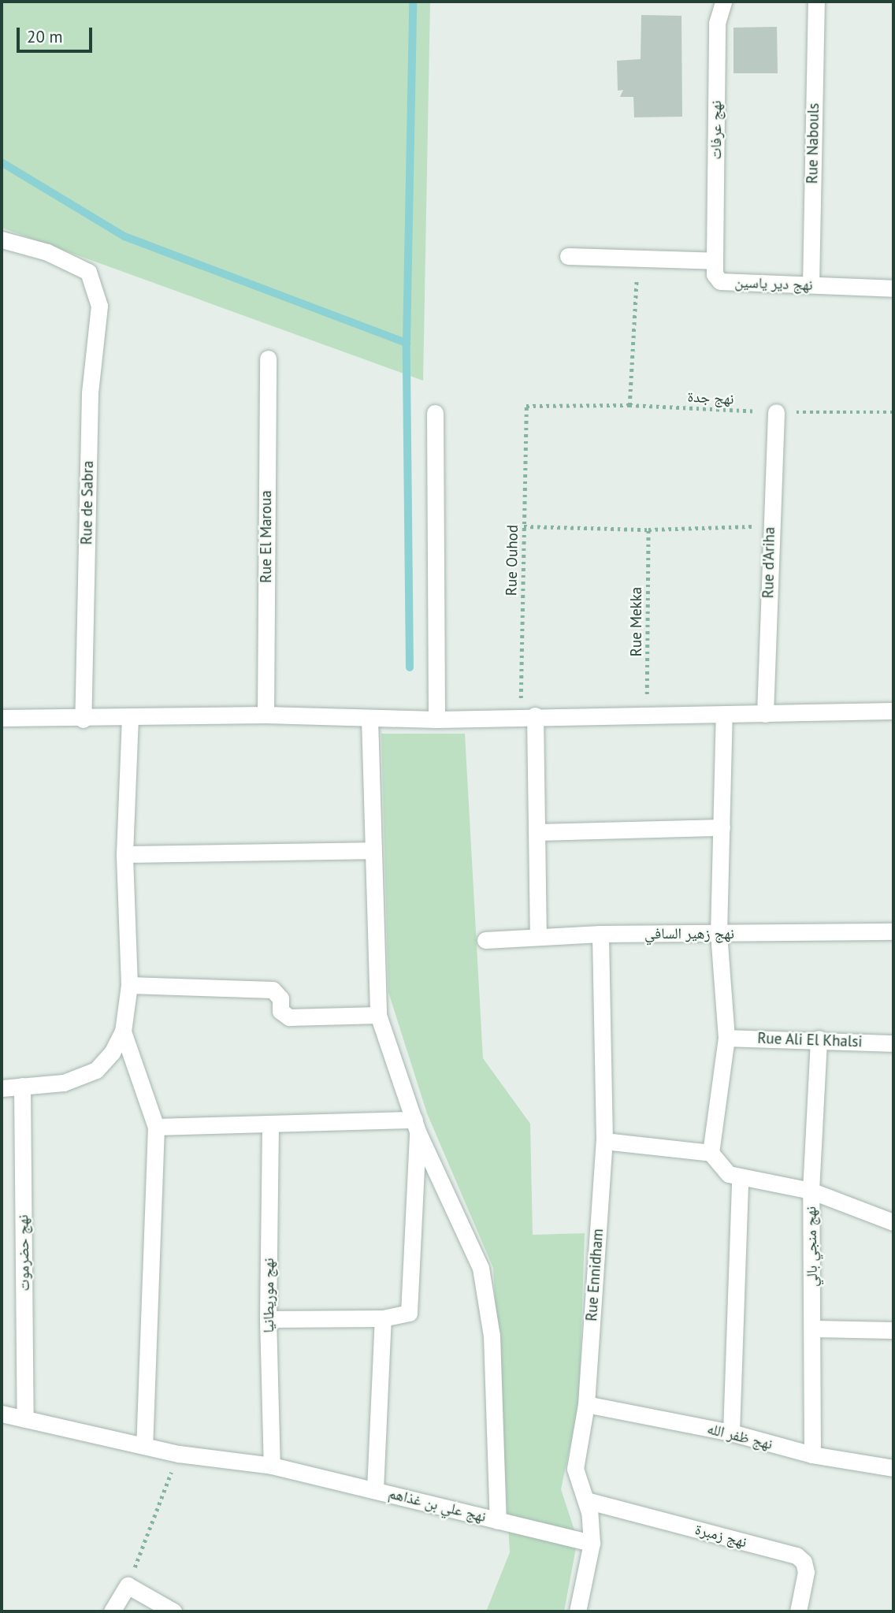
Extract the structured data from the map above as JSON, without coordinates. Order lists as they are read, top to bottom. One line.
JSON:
{"streets":{"street":["نهج عرفات","Rue Nabouls","نهج دير ياسين","Rue de Sabra","Rue El Maroua","Rue d'Ariha","نهج زهير السافي","Rue Ali El Khalsi","نهج منجي بالي","نهج حضرموت","Rue Ennidham","نهج موريطانيا","نهج ظفر الله","نهج علي بن غذاهم","نهج زمبرة"],"path":["نهج جدة","Rue Ouhod","Rue Mekka"]},"crossings":[["نهج عرفات","نهج دير ياسين"],["Rue Nabouls","نهج دير ياسين"],["نهج جدة","Rue Ouhod"],["نهج جدة","Rue d'Ariha"],["نهج زهير السافي","Rue Ennidham"],["Rue Ali El Khalsi","نهج منجي بالي"],["نهج منجي بالي","نهج ظفر الله"],["نهج حضرموت","نهج علي بن غذاهم"],["Rue Ennidham","نهج ظفر الله"],["Rue Ennidham","نهج زمبرة"],["نهج موريطانيا","نهج علي بن غذاهم"]],"scale_bar":"20 m"}
